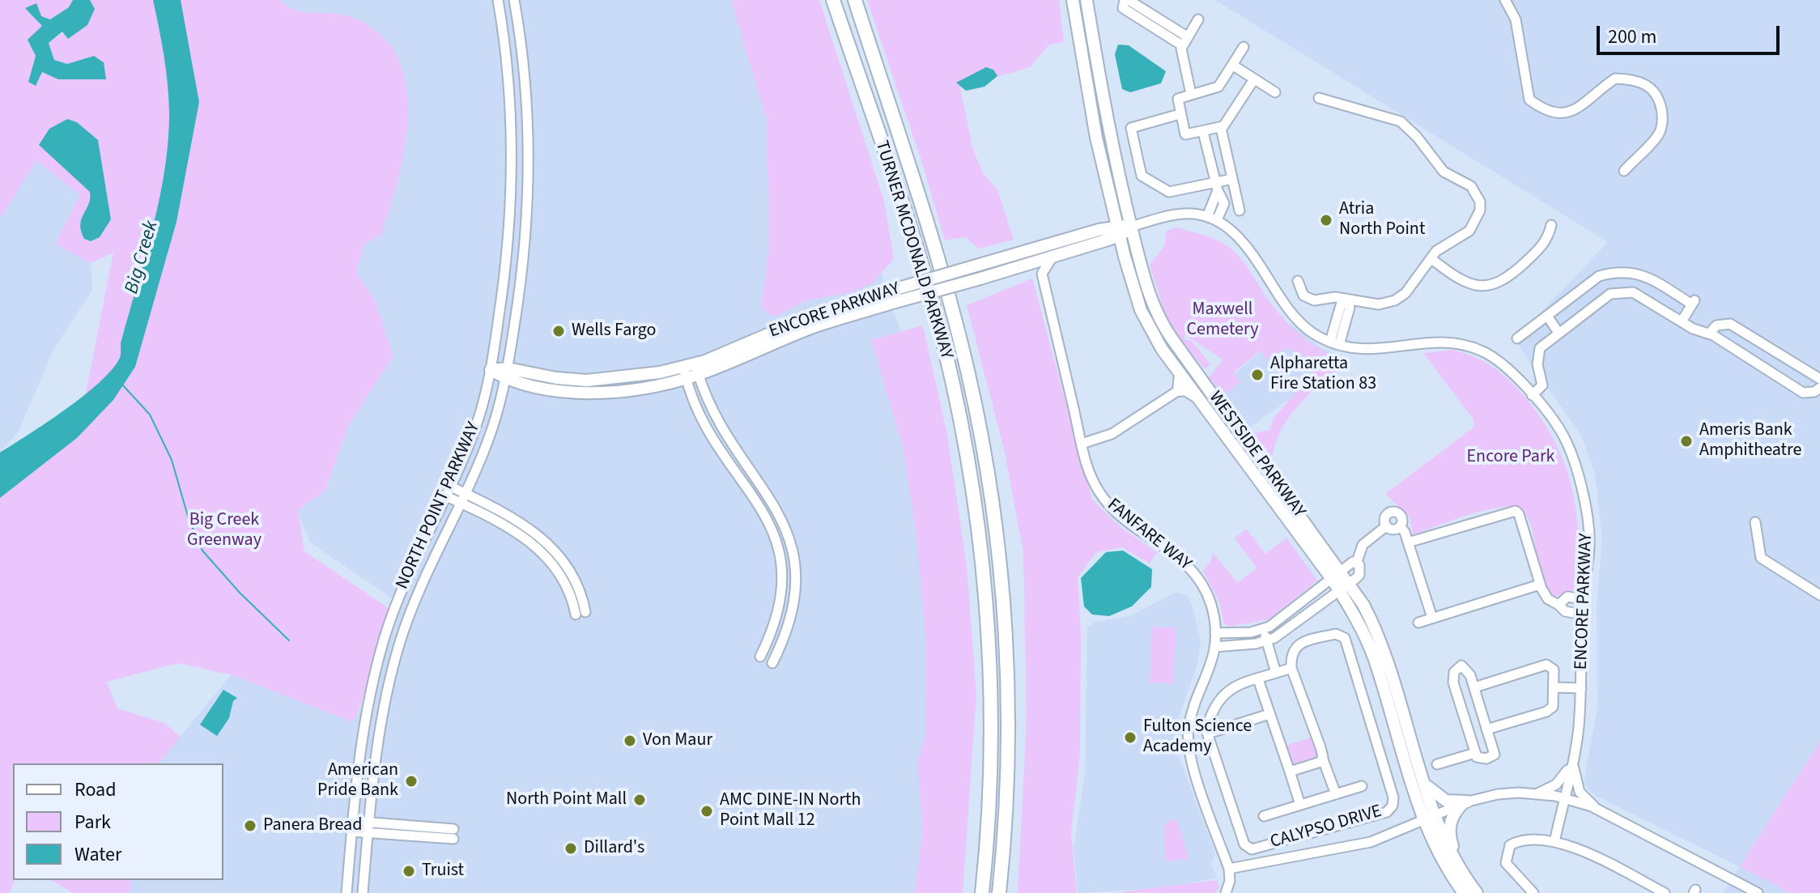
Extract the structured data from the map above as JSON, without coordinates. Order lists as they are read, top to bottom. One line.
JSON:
{"streets":{"highway":["TURNER MCDONALD PARKWAY"],"main road":["ENCORE PARKWAY","WESTSIDE PARKWAY"],"street":["NORTH POINT PARKWAY","FANFARE WAY","CALYPSO DRIVE"]},"crossings":[["ENCORE PARKWAY","WESTSIDE PARKWAY"],["ENCORE PARKWAY","NORTH POINT PARKWAY"]],"water":["Big Creek"],"parks":["Maxwell Cemetery","Encore Park","Big Creek Greenway"],"places":["Atria North Point","Wells Fargo","Alpharetta Fire Station 83","Ameris Bank Amphitheatre","Fulton Science Academy","Von Maur","American Pride Bank","North Point Mall","AMC DINE-IN North Point Mall 12","Panera Bread","Dillard's","Truist"],"legend":["Road","Park","Water"],"scale_bar":"200 m"}
